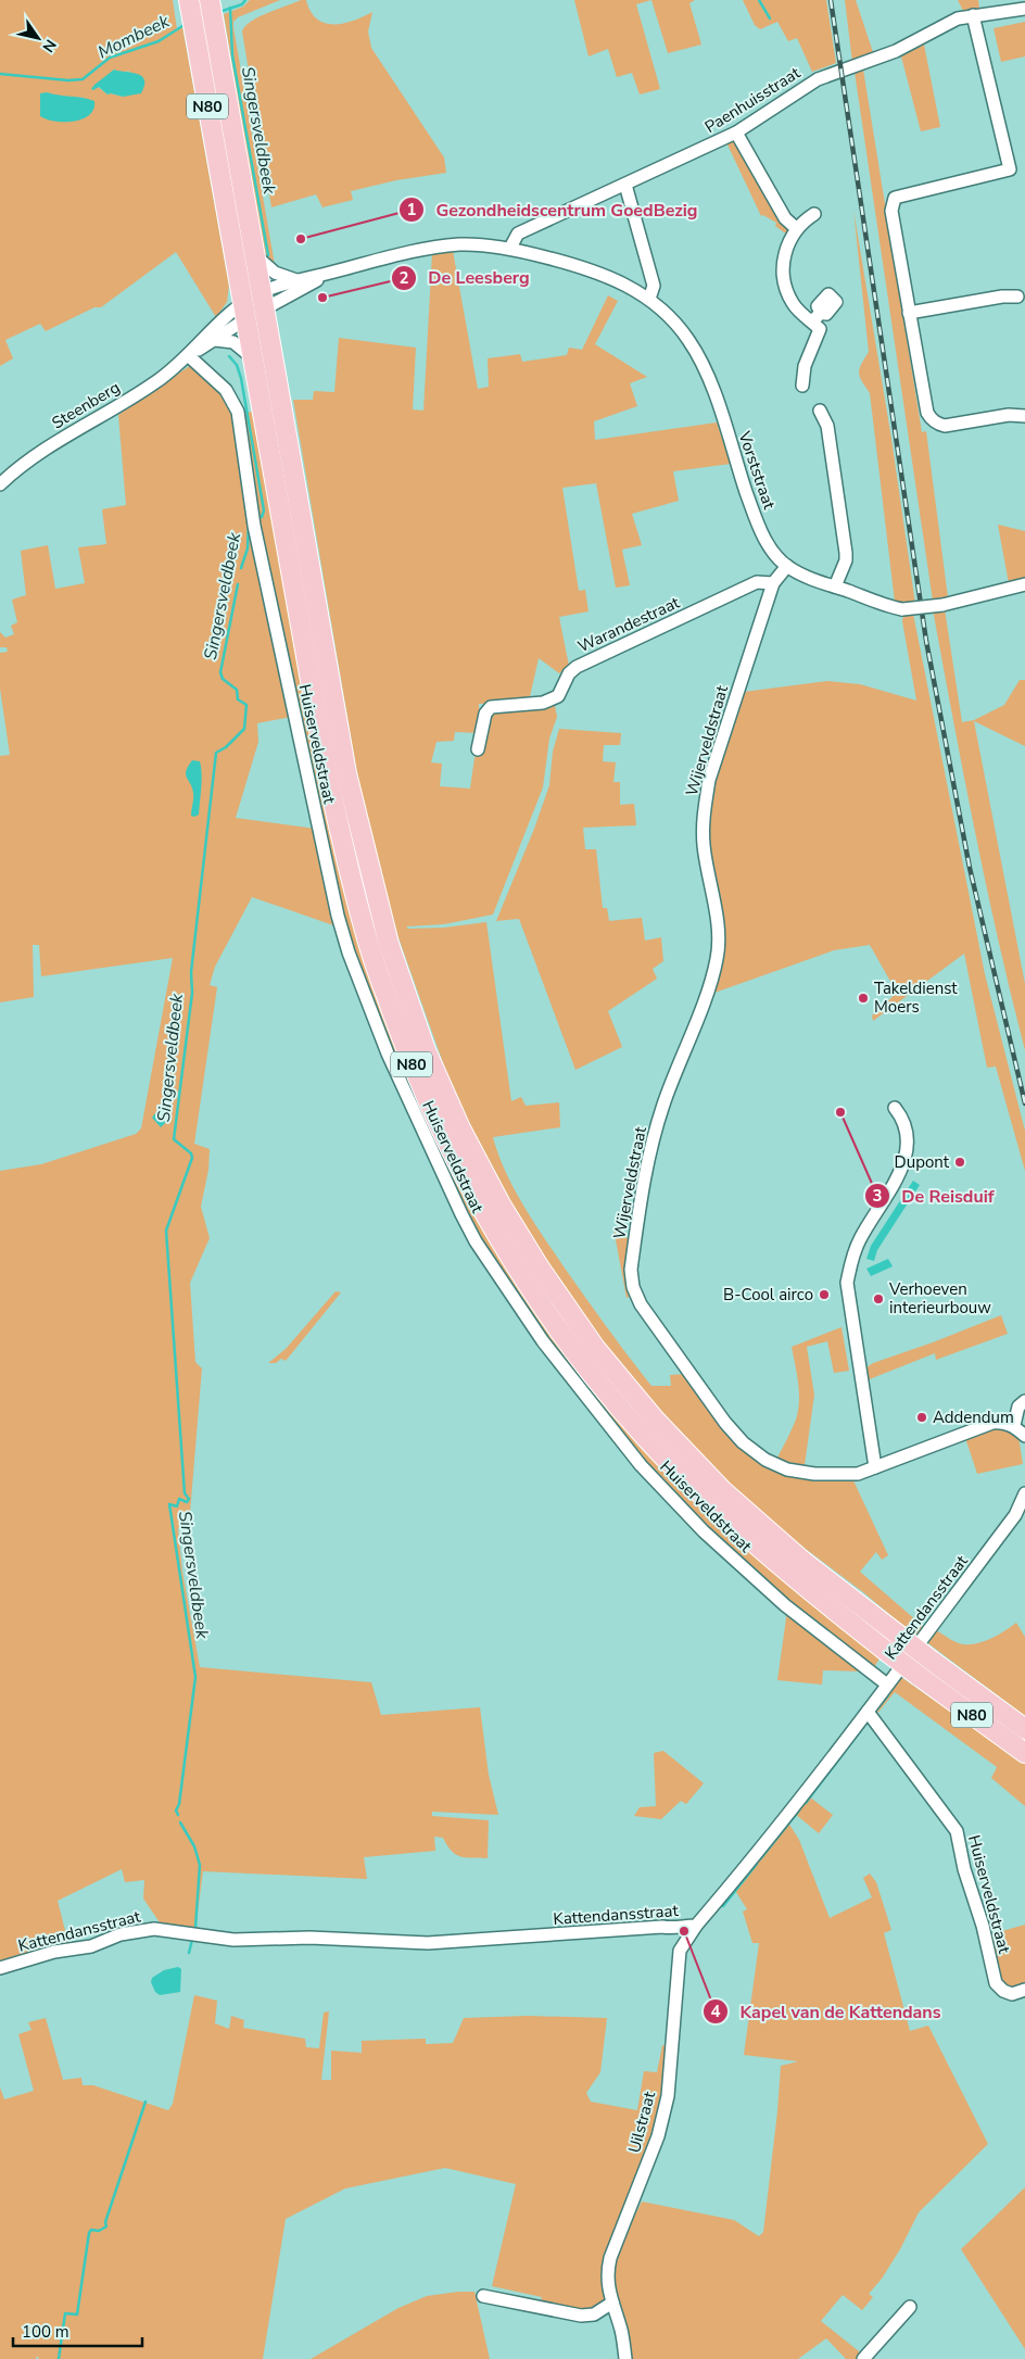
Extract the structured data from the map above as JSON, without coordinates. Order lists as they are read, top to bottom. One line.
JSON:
{"streets":{"highway":["N80"],"street":["Paenhuisstraat","Steenberg","Vorststraat","Warandestraat","Wijerveldstraat","Huiserveldstraat","Kattendansstraat","Uilstraat"]},"crossings":[["Paenhuisstraat","Steenberg"],["Paenhuisstraat","Vorststraat"],["N80","Steenberg"],["Steenberg","Vorststraat"],["Steenberg","Huiserveldstraat"],["Vorststraat","Wijerveldstraat"],["Warandestraat","Wijerveldstraat"],["Huiserveldstraat","Kattendansstraat"],["Kattendansstraat","Uilstraat"]],"water":["Mombeek","Singersveldbeek"],"places":["Gezondheidscentrum GoedBezig","De Leesberg","Takeldienst Moers","De Reisduif","Dupont","B-Cool airco","Verhoeven interieurbouw","Addendum","Kapel van de Kattendans"],"scale_bar":"100 m","north":"bottom right"}
